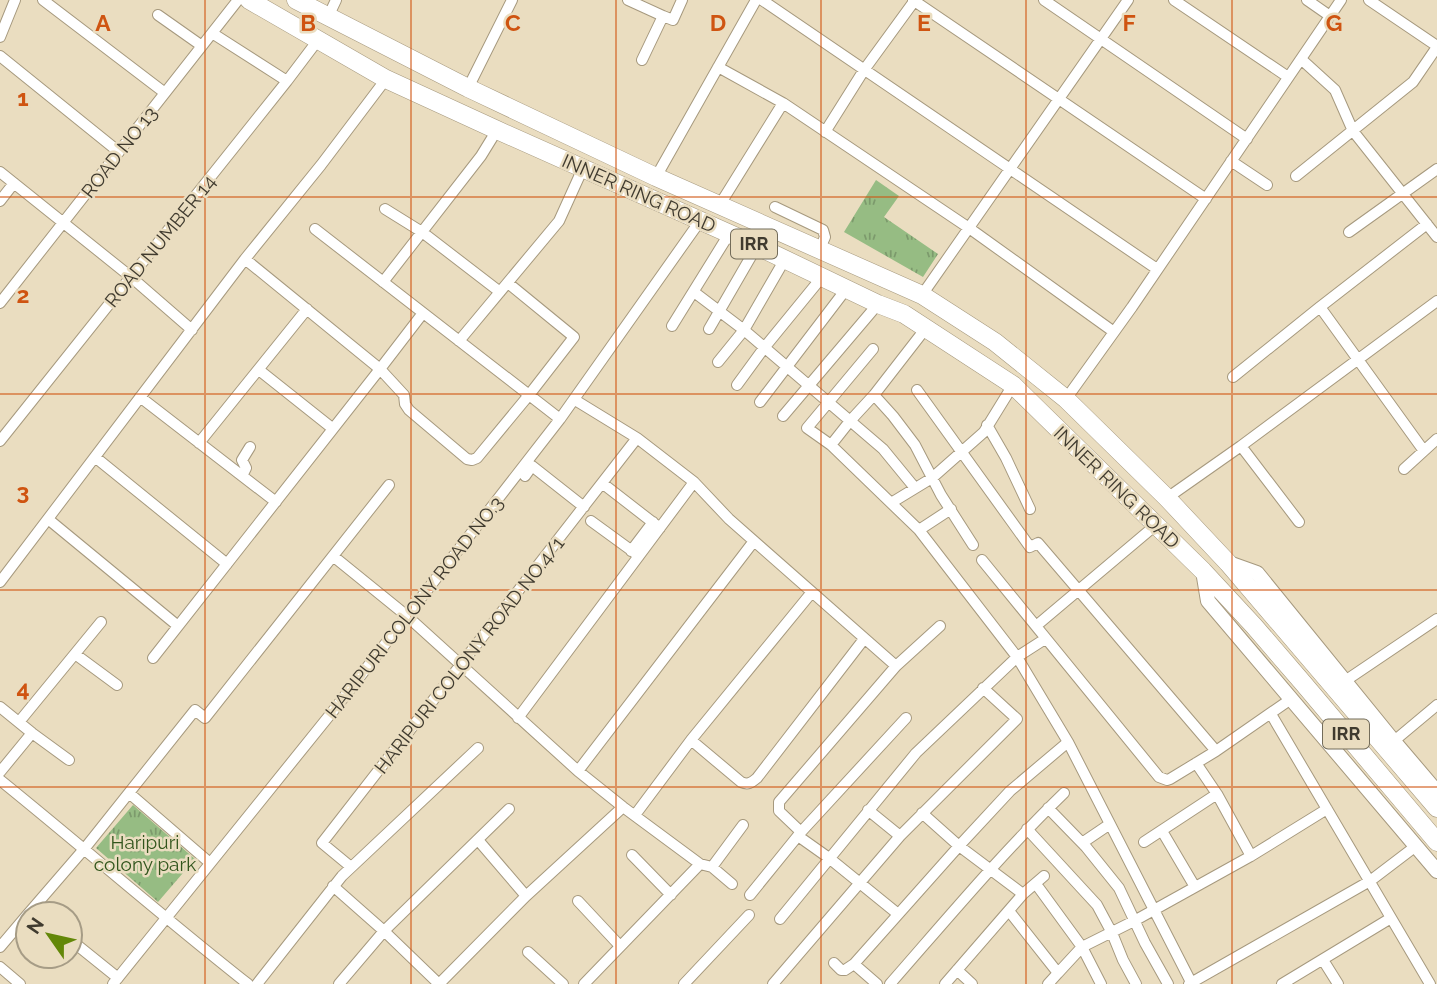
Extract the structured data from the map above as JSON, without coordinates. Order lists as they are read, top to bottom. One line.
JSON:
{"streets":{"highway":["INNER RING ROAD","IRR"],"street":["ROAD NO 13","ROAD NUMBER 14","HARIPURI COLONY ROAD NO.3","HARIPURI COLONY ROAD NO.4/1"]},"crossings":[["INNER RING ROAD","ROAD NUMBER 14"],["INNER RING ROAD","IRR"],["INNER RING ROAD","HARIPURI COLONY ROAD NO.3"]],"parks":["Haripuri colony park"],"north":"top left","grid":{"columns":["A","B","C","D","E","F","G"],"rows":["1","2","3","4"]}}
